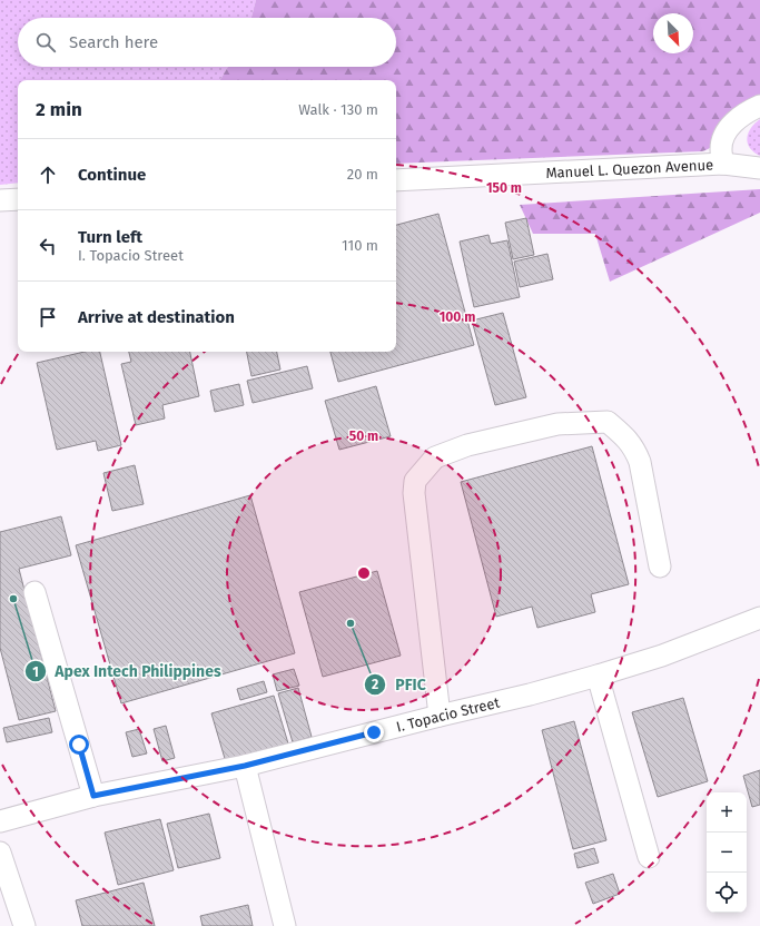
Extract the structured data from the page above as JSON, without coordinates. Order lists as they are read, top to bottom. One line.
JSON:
{"streets":{"street":["Manuel L. Quezon Avenue","I. Topacio Street"]},"places":["Apex Intech Philippines","PFIC"],"north":"bottom right","page":{"search":"Search here","heading":["2 min","Walk · 130 m"],"list":[["Continue","20 m"],["Turn left","I. Topacio Street","110 m"],"Arrive at destination"],"map_buttons":["+","−"]},"rings":["150 m","100 m","50 m"]}
